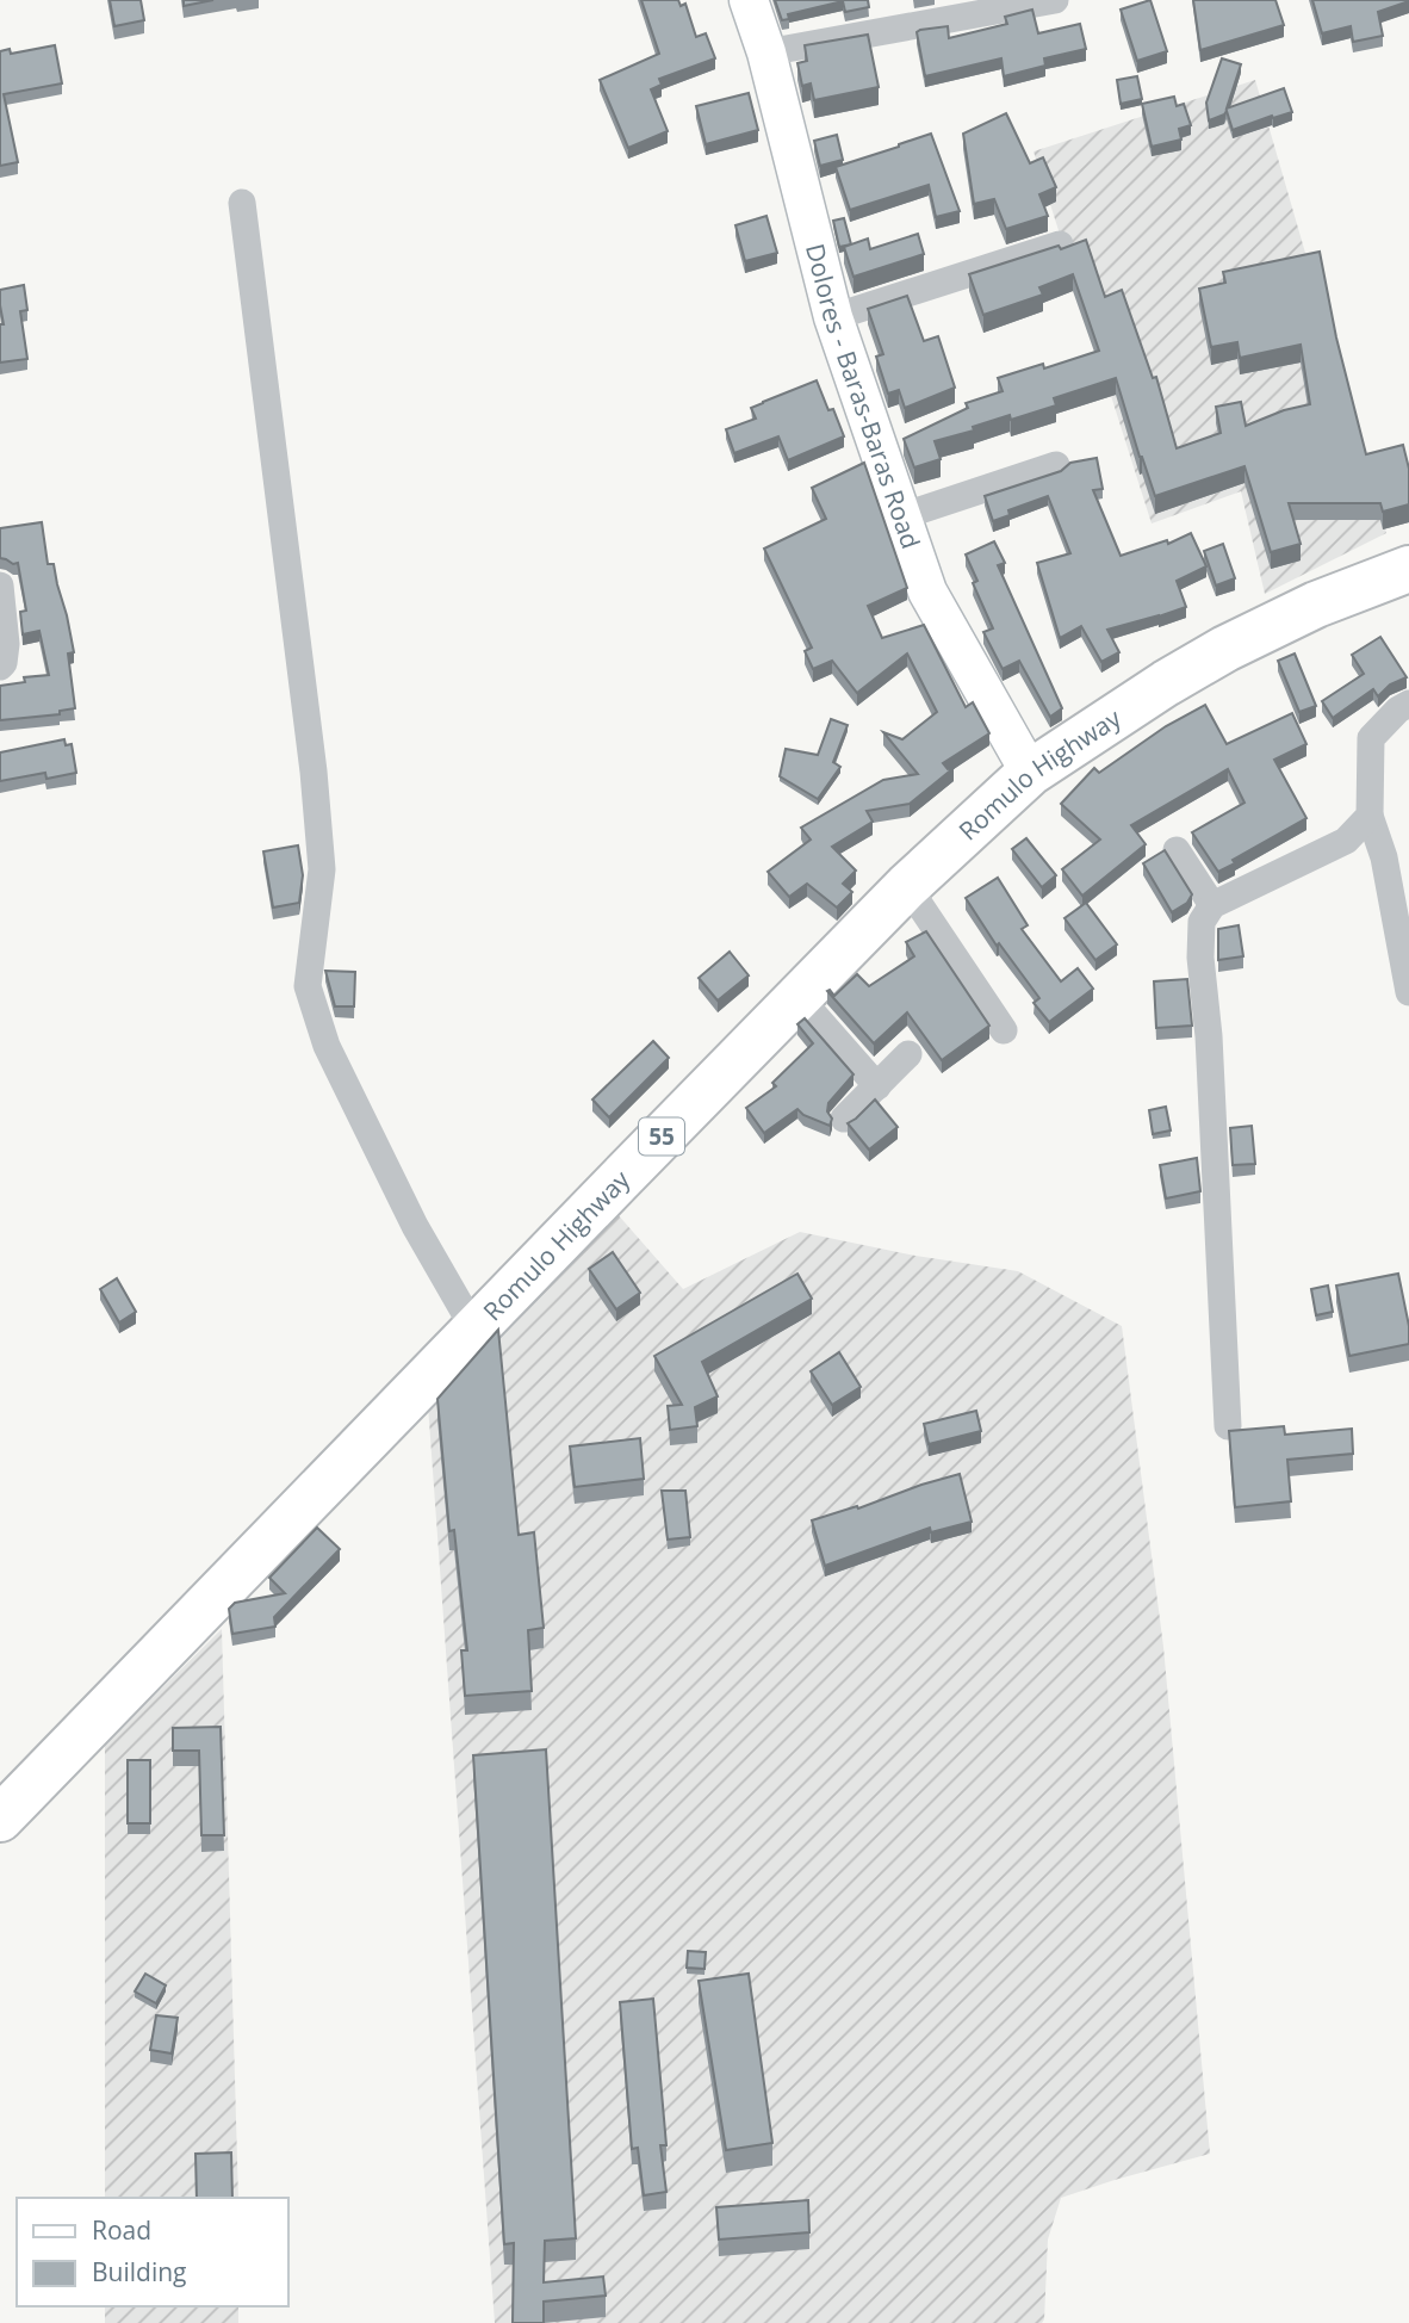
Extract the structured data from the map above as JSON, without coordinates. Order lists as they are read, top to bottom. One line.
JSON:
{"streets":{"highway":["Romulo Highway","55"],"street":["Dolores - Baras-Baras Road"]},"crossings":[["Dolores - Baras-Baras Road","Romulo Highway"]],"legend":["Road","Building"]}
